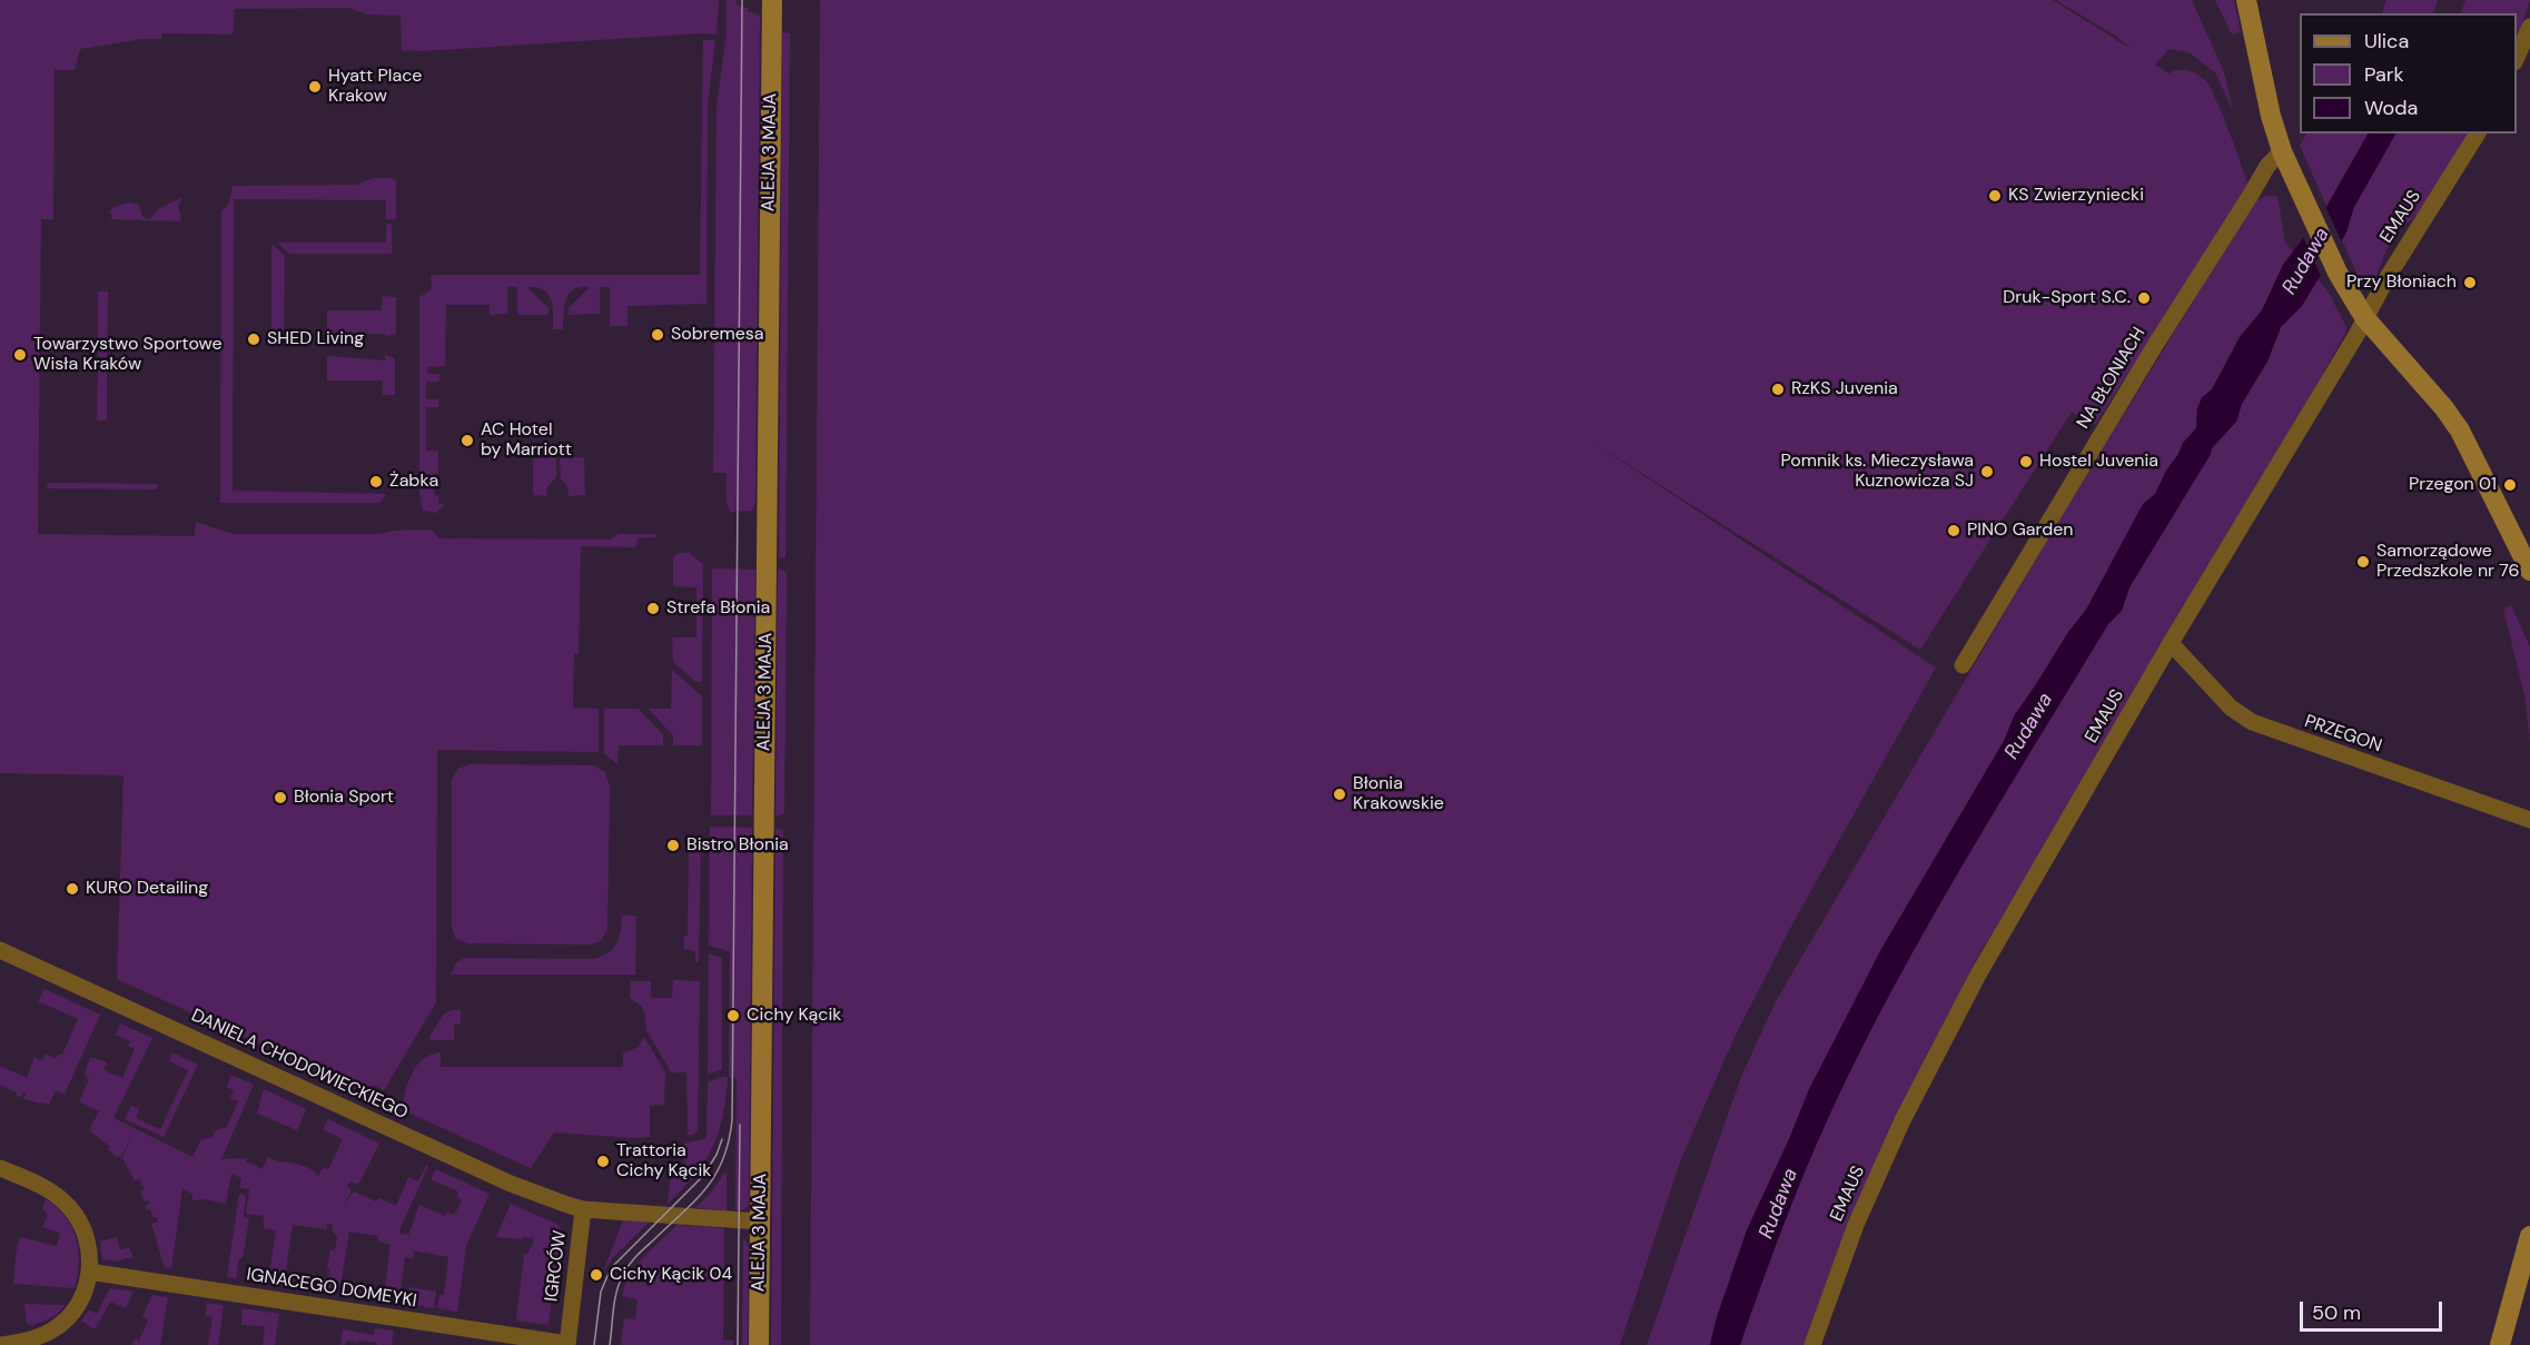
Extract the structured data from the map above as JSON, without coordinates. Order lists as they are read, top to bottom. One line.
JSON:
{"streets":{"street":["ALEJA 3 MAJA","EMAUS","NA BŁONIACH","PRZEGON","DANIELA CHODOWIECKIEGO","IGRCÓW","IGNACEGO DOMEYKI"]},"crossings":[["ALEJA 3 MAJA","IGRCÓW"],["EMAUS","PRZEGON"],["DANIELA CHODOWIECKIEGO","IGRCÓW"],["IGRCÓW","IGNACEGO DOMEYKI"]],"water":["Rudawa"],"places":["Hyatt Place Krakow","KS Zwierzyniecki","Przy Błoniach","Druk-Sport S.C.","Sobremesa","SHED Living","Towarzystwo Sportowe Wisła Kraków","RzKS Juvenia","AC Hotel by Marriott","Hostel Juvenia","Pomnik ks. Mieczysława Kuznowicza SJ","Żabka","Przegon 01","PINO Garden","Samorządowe Przedszkole nr 76","Strefa Błonia","Błonia Krakowskie","Błonia Sport","Bistro Błonia","KURO Detailing","Cichy Kącik","Trattoria Cichy Kącik","Cichy Kącik 04"],"legend":["Ulica","Park","Woda"],"scale_bar":"50 m"}
